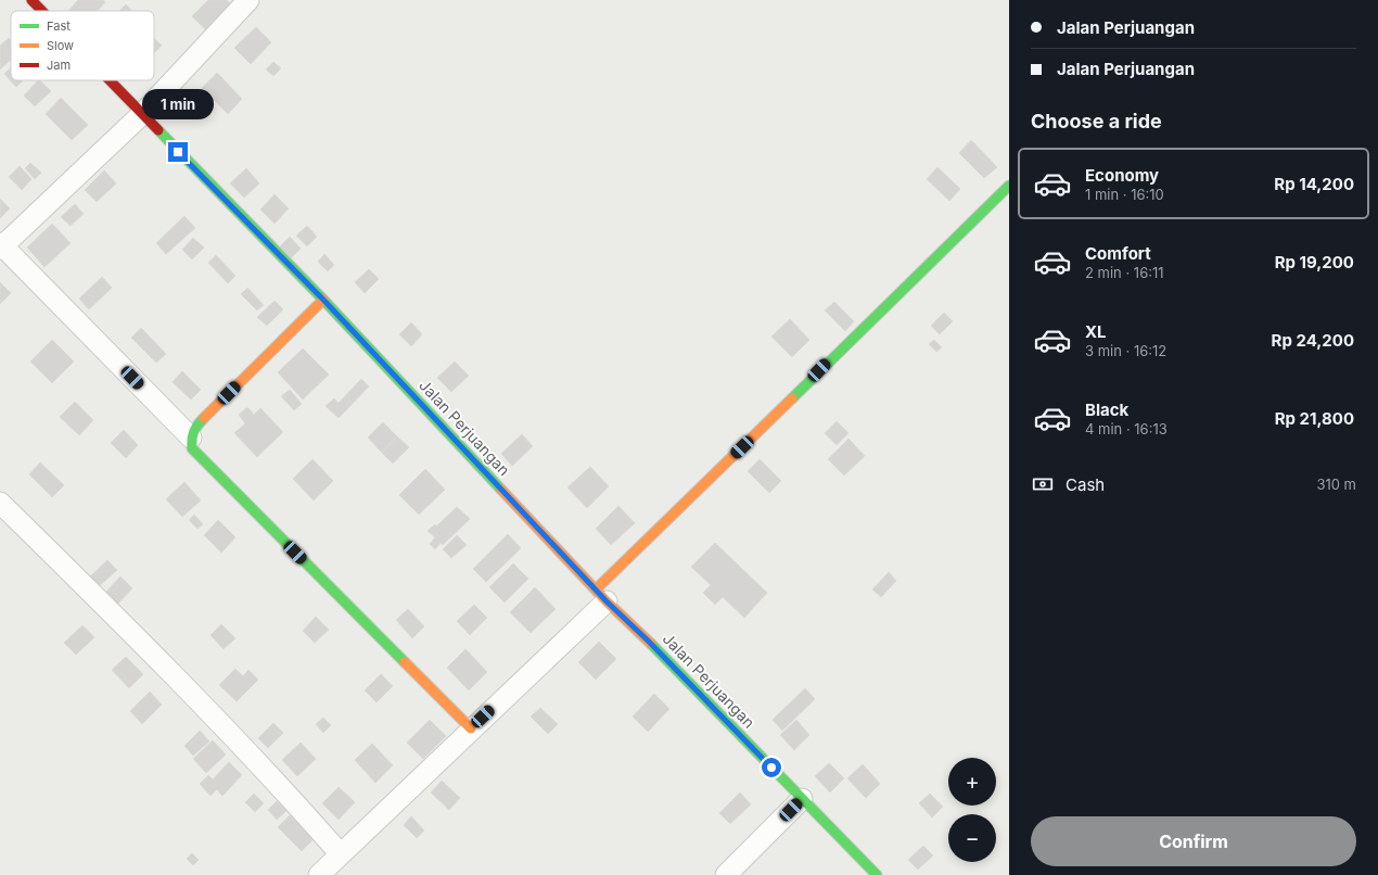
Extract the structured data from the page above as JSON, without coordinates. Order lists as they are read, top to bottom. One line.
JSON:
{"streets":{"street":["Jalan Perjuangan"]},"legend":["Fast","Slow","Jam"],"page":{"banner":["Jalan Perjuangan","Jalan Perjuangan"],"bubble":"1 min","heading":"Choose a ride","list":[{"name":"Economy","note":"1 min · 16:10","value":"Rp 14,200"},{"name":"Comfort","note":"2 min · 16:11","value":"Rp 19,200"},{"name":"XL","note":"3 min · 16:12","value":"Rp 24,200"},{"name":"Black","note":"4 min · 16:13","value":"Rp 21,800"}],"pay":["Cash","310 m"],"map_buttons":["+","−"],"buttons":"Confirm"}}
